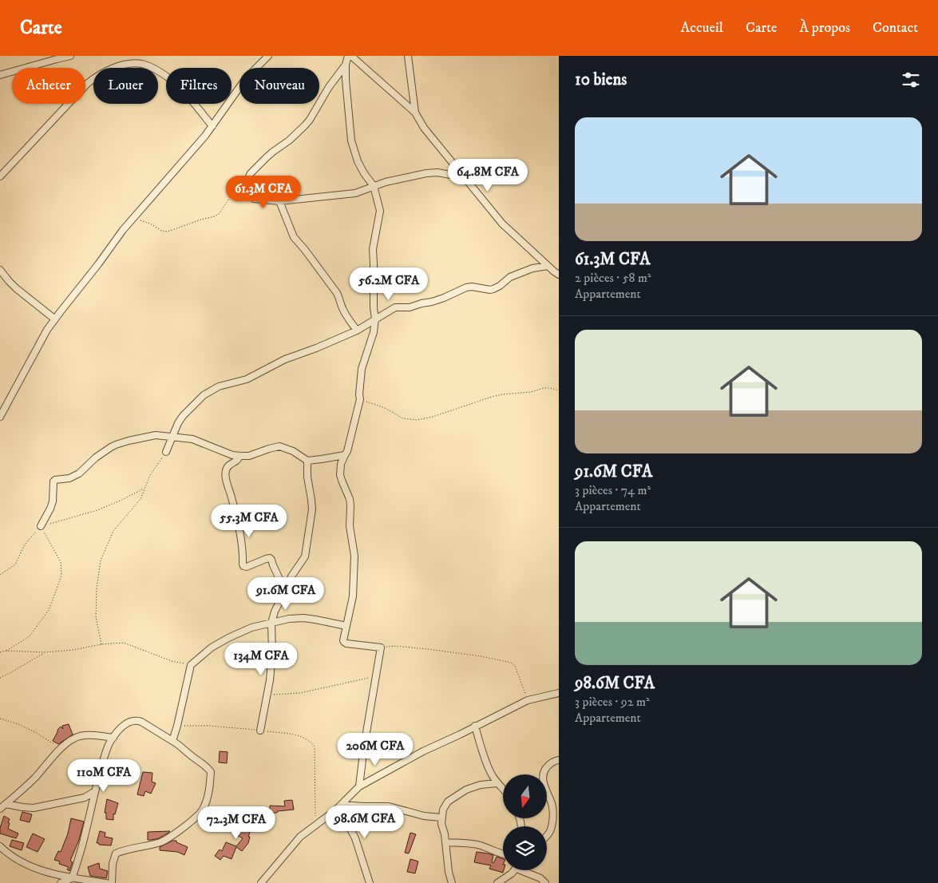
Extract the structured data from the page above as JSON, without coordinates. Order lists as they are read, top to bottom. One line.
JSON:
{"north":"bottom","page":{"header":"Carte","nav":["Accueil","Carte","À propos","Contact"],"heading":"10 biens","chip":["Acheter","Louer","Filtres","Nouveau"],"list":[{"name":"61.3M CFA","note":"2 pièces · 58 m² · Appartement"},{"name":"91.6M CFA","note":"3 pièces · 74 m² · Appartement"},{"name":"98.6M CFA","note":"3 pièces · 92 m² · Appartement"}],"price":["64.8M CFA","61.3M CFA","56.2M CFA","55.3M CFA","91.6M CFA","134M CFA","206M CFA","110M CFA","98.6M CFA","72.3M CFA"]}}
